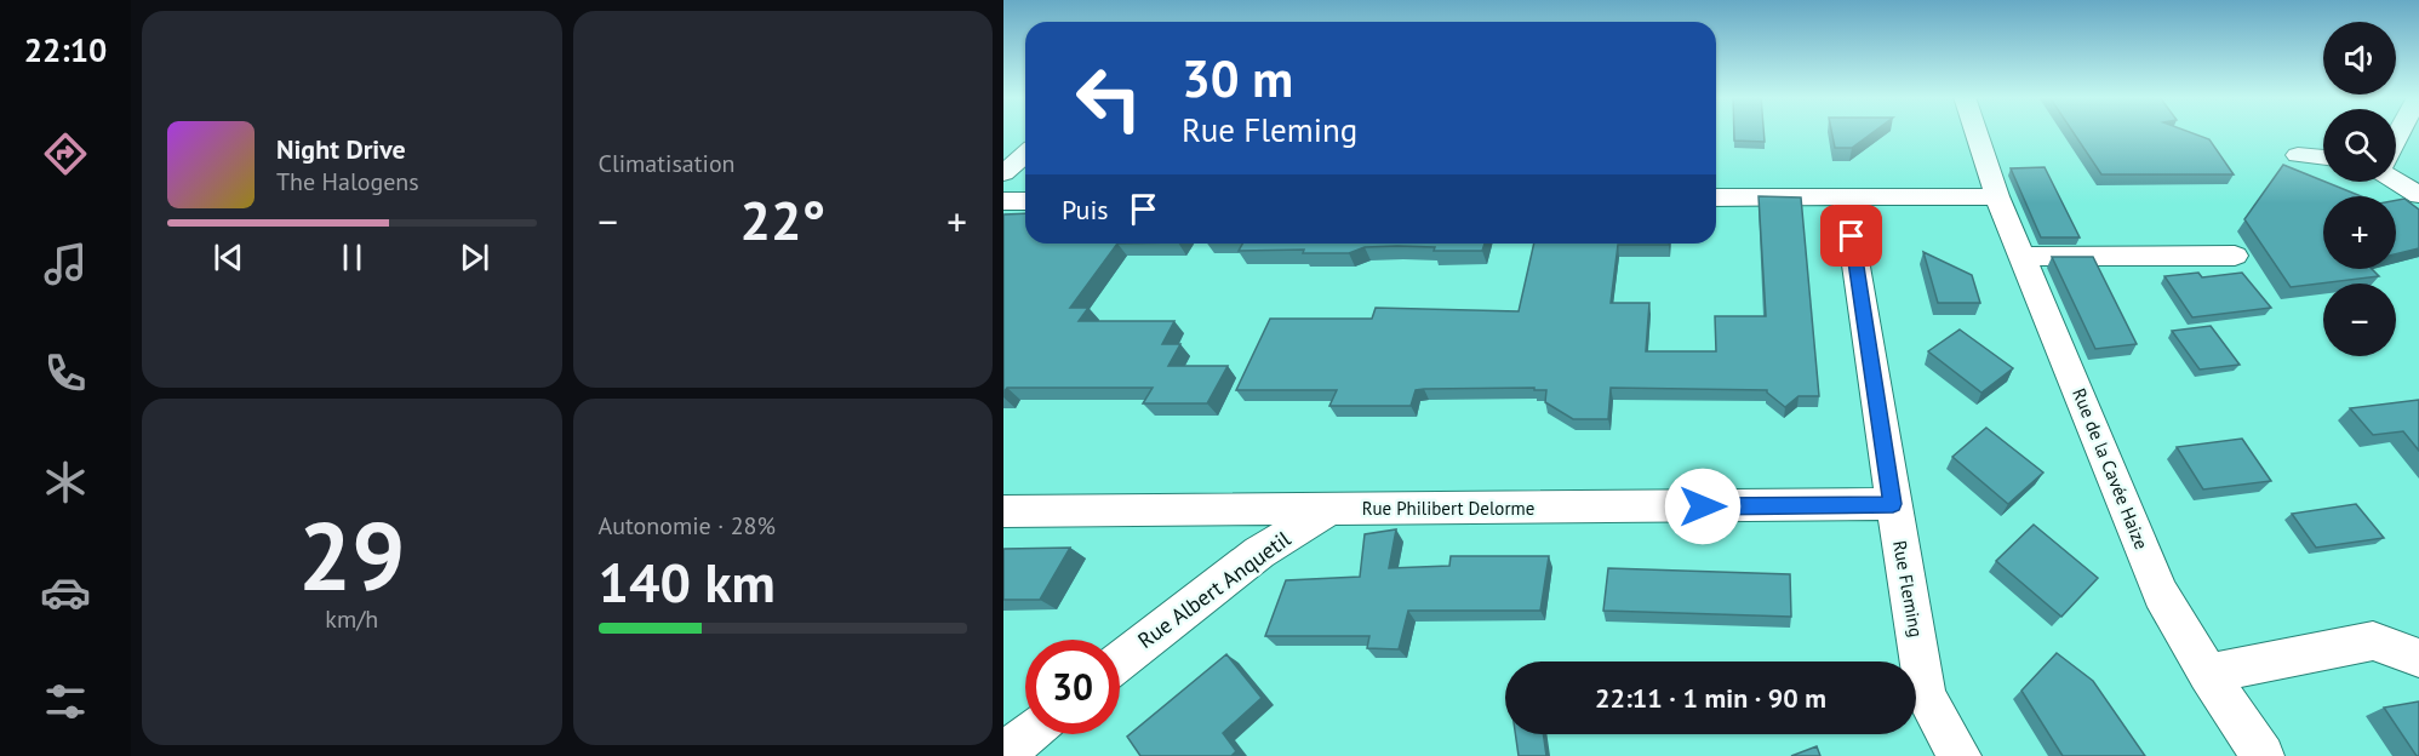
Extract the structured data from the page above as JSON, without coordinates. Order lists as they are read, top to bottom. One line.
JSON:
{"streets":{"street":["Rue de la Cavée Haize","Rue Philibert Delorme","Rue Fleming","Rue Albert Anquetil"]},"crossings":[["Rue Philibert Delorme","Rue Fleming"],["Rue Philibert Delorme","Rue Albert Anquetil"]],"page":{"tabs":"22:10","tile":["Climatisation",["29","km/h"],["Autonomie · 28%","140 km"]],"map_buttons":["+","−"],"turn":["30 m","Rue Fleming"],"song":["Night Drive","The Halogens"],"then":"Puis","heat":["−","22°","+"],"limit":"30","trip":"22:11 · 1 min · 90 m"}}
